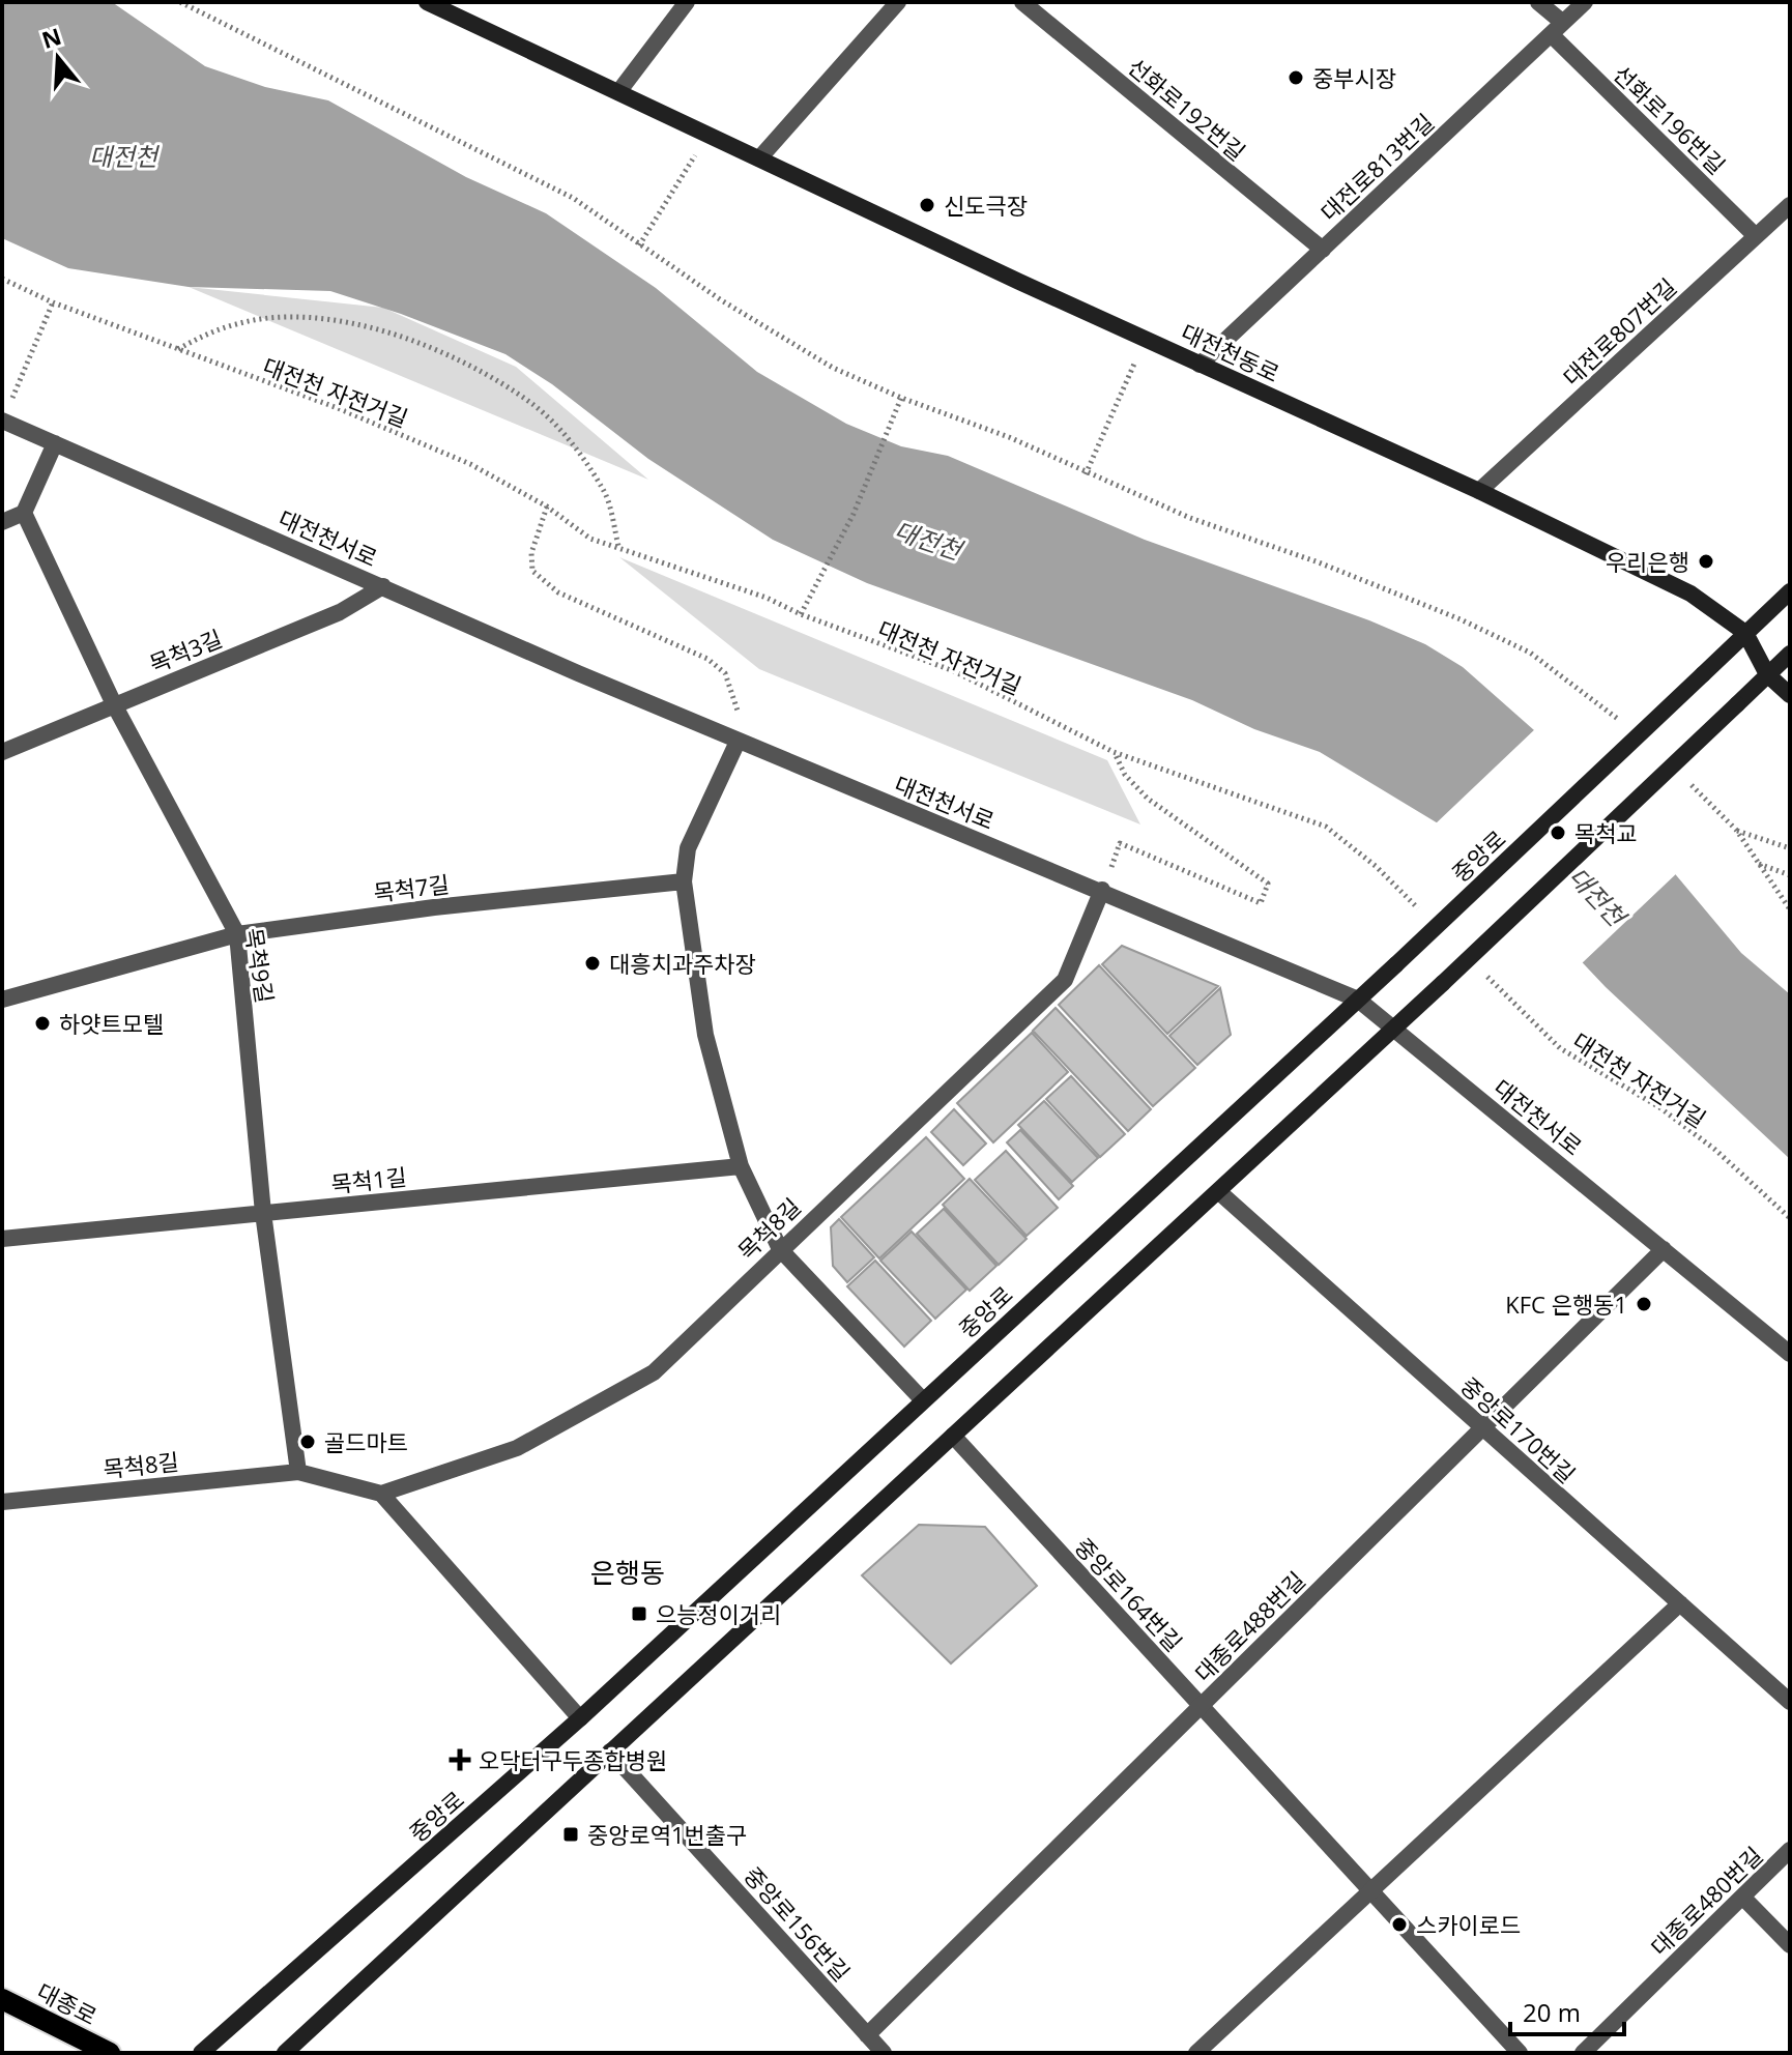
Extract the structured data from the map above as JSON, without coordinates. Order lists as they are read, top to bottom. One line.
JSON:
{"streets":{"main road":["대전천동로","중앙로","대종로"],"street":["선화로192번길","선화로196번길","대전로813번길","대전로807번길","대전천서로","목척3길","목척7길","목척9길","목척1길","목척8길","중앙로170번길","중앙로164번길","대종로488번길","대종로480번길","중앙로156번길"],"path":["대전천 자전거길"]},"crossings":[["선화로192번길","대전로813번길"],["선화로196번길","대전로813번길"],["선화로196번길","대전로807번길"],["대전로813번길","대전천동로"],["대전로807번길","대전천동로"],["대전천동로","중앙로"],["대전천서로","목척3길"],["대전천서로","중앙로"],["대전천서로","목척8길"],["대전천서로","대종로488번길"],["목척3길","목척9길"],["목척7길","목척9길"],["목척9길","목척1길"],["목척9길","목척8길"],["중앙로170번길","대종로488번길"],["중앙로164번길","대종로488번길"],["대종로488번길","중앙로156번길"]],"districts":["은행동"],"water":["대전천"],"places":{"other":["중부시장","신도극장","우리은행","목척교","대흥치과주차장","하얏트모텔","KFC 은행동1","골드마트","스카이로드"],"transit":["으능정이거리","중앙로역1번출구"],"health":["오닥터구두종합병원"]},"scale_bar":"20 m","north":"top"}
